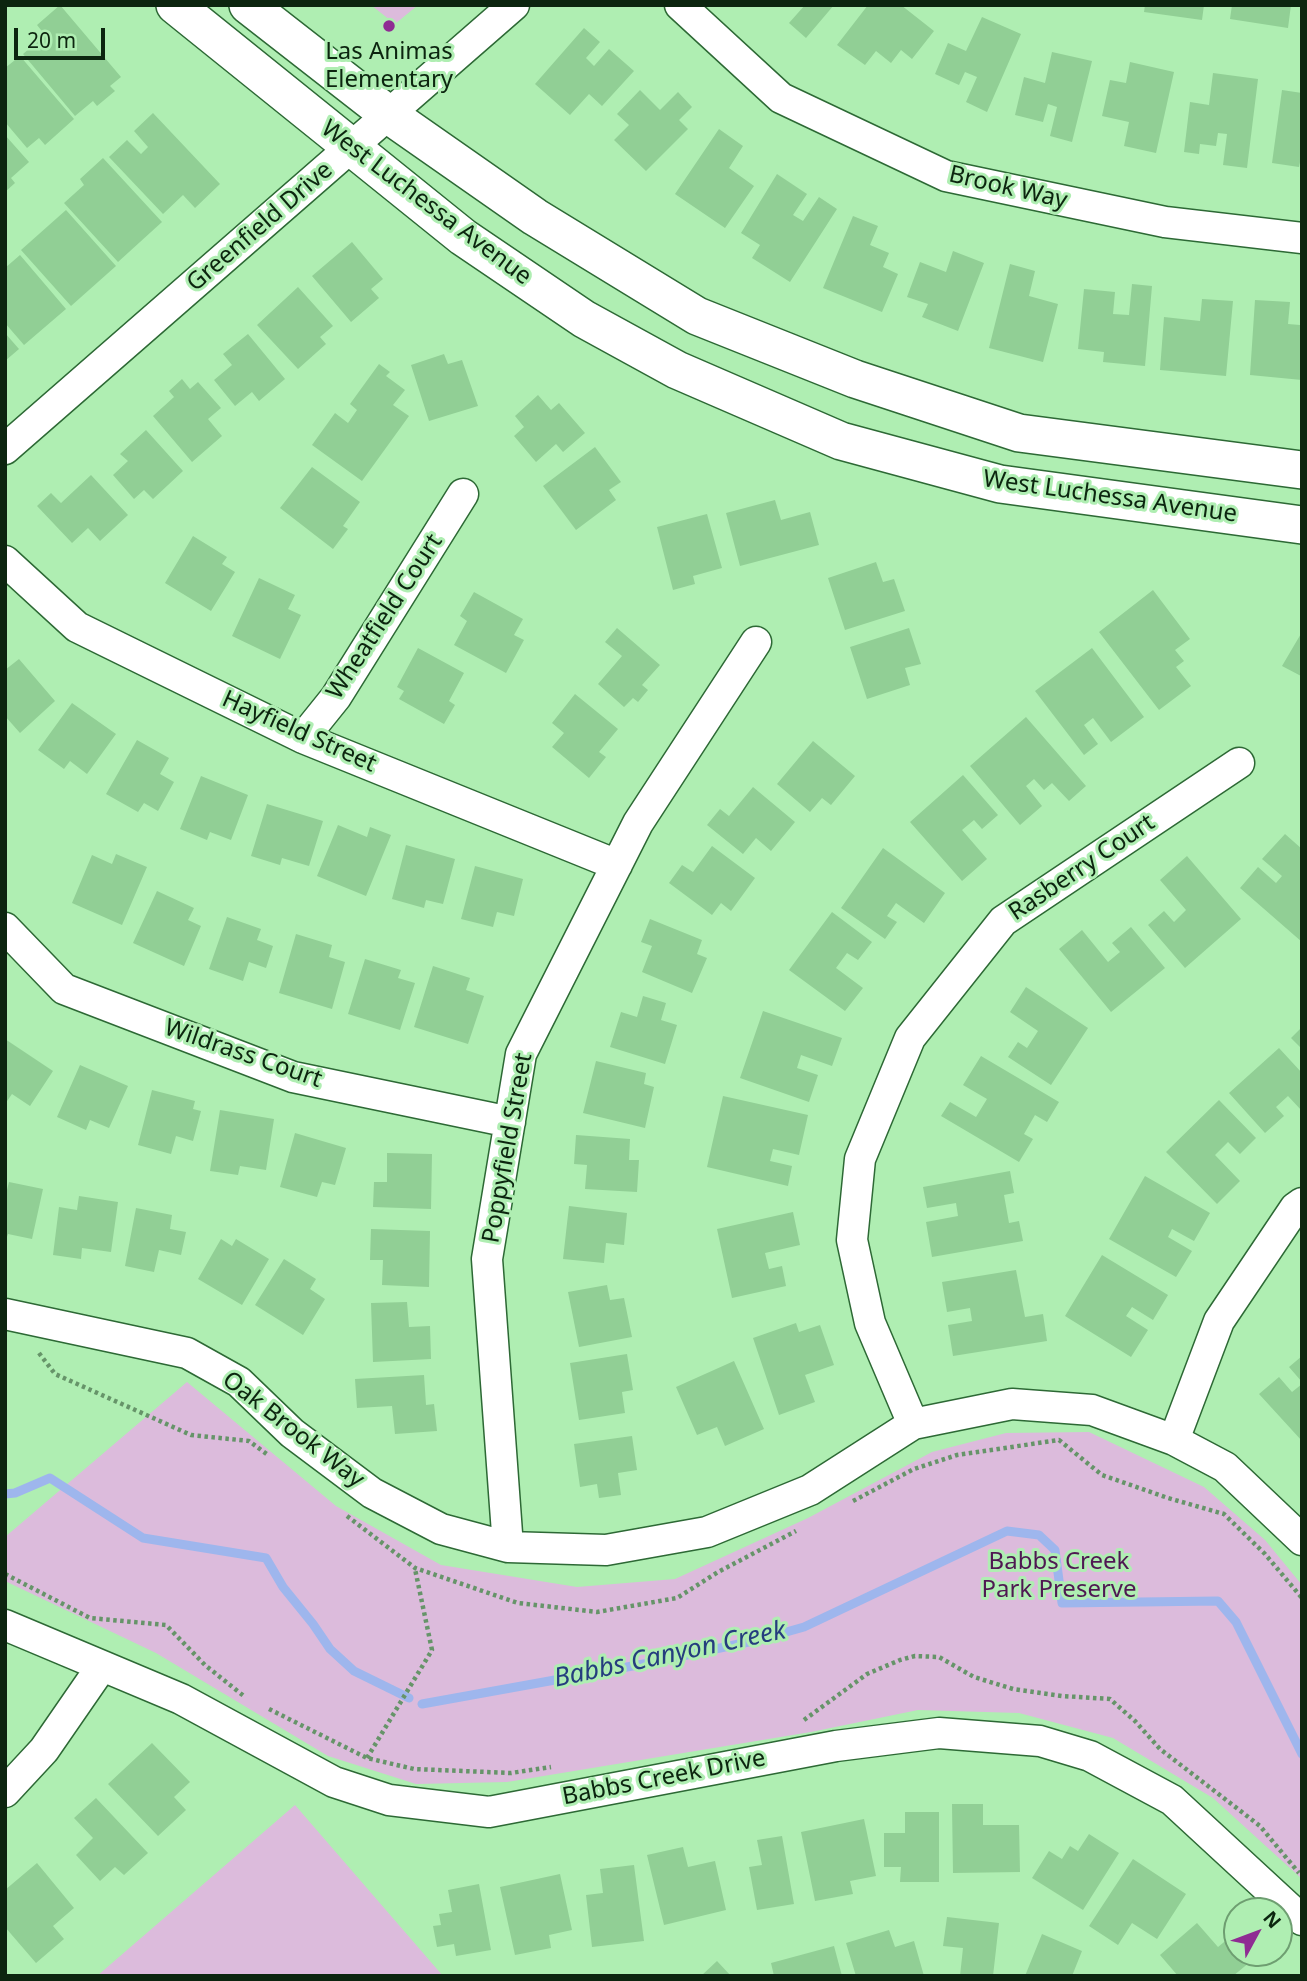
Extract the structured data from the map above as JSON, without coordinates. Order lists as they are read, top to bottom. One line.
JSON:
{"streets":{"street":["Brook Way","West Luchessa Avenue","Greenfield Drive","Wheatfield Court","Hayfield Street","Rasberry Court","Wildrass Court","Poppyfield Street","Oak Brook Way","Babbs Creek Drive"]},"crossings":[["West Luchessa Avenue","Greenfield Drive"],["Wheatfield Court","Hayfield Street"],["Hayfield Street","Poppyfield Street"],["Rasberry Court","Oak Brook Way"],["Wildrass Court","Poppyfield Street"],["Poppyfield Street","Oak Brook Way"]],"water":["Babbs Canyon Creek"],"parks":["Babbs Creek Park Preserve"],"places":["Las Animas Elementary"],"scale_bar":"20 m","north":"top right"}
